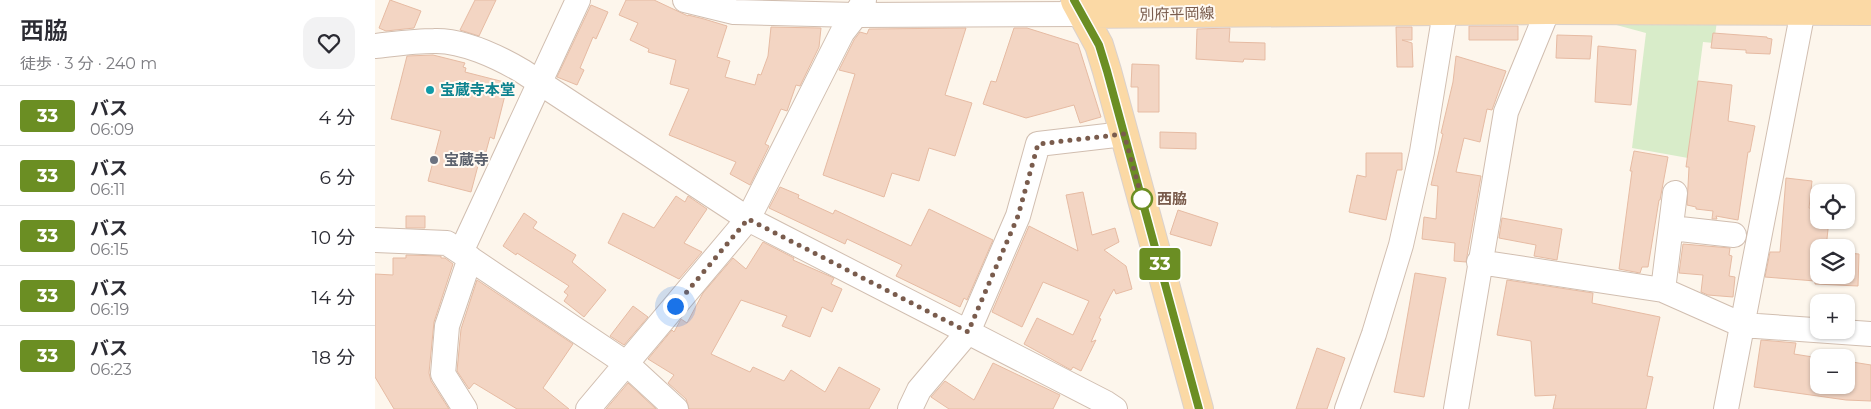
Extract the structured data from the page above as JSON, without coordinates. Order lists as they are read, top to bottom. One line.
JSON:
{"streets":{"main road":["別府平岡線"]},"places":["宝蔵寺本堂","宝蔵寺","西脇"],"lines":["bus line 33"],"page":{"heading":["西脇","徒歩 · 3 分 · 240 m"],"on_map":"33","list":[{"mark":"33","name":"バス","note":"06:09","value":"4 分"},{"mark":"33","name":"バス","note":"06:11","value":"6 分"},{"mark":"33","name":"バス","note":"06:15","value":"10 分"},{"mark":"33","name":"バス","note":"06:19","value":"14 分"},{"mark":"33","name":"バス","note":"06:23","value":"18 分"}],"map_buttons":["+","−"]}}
